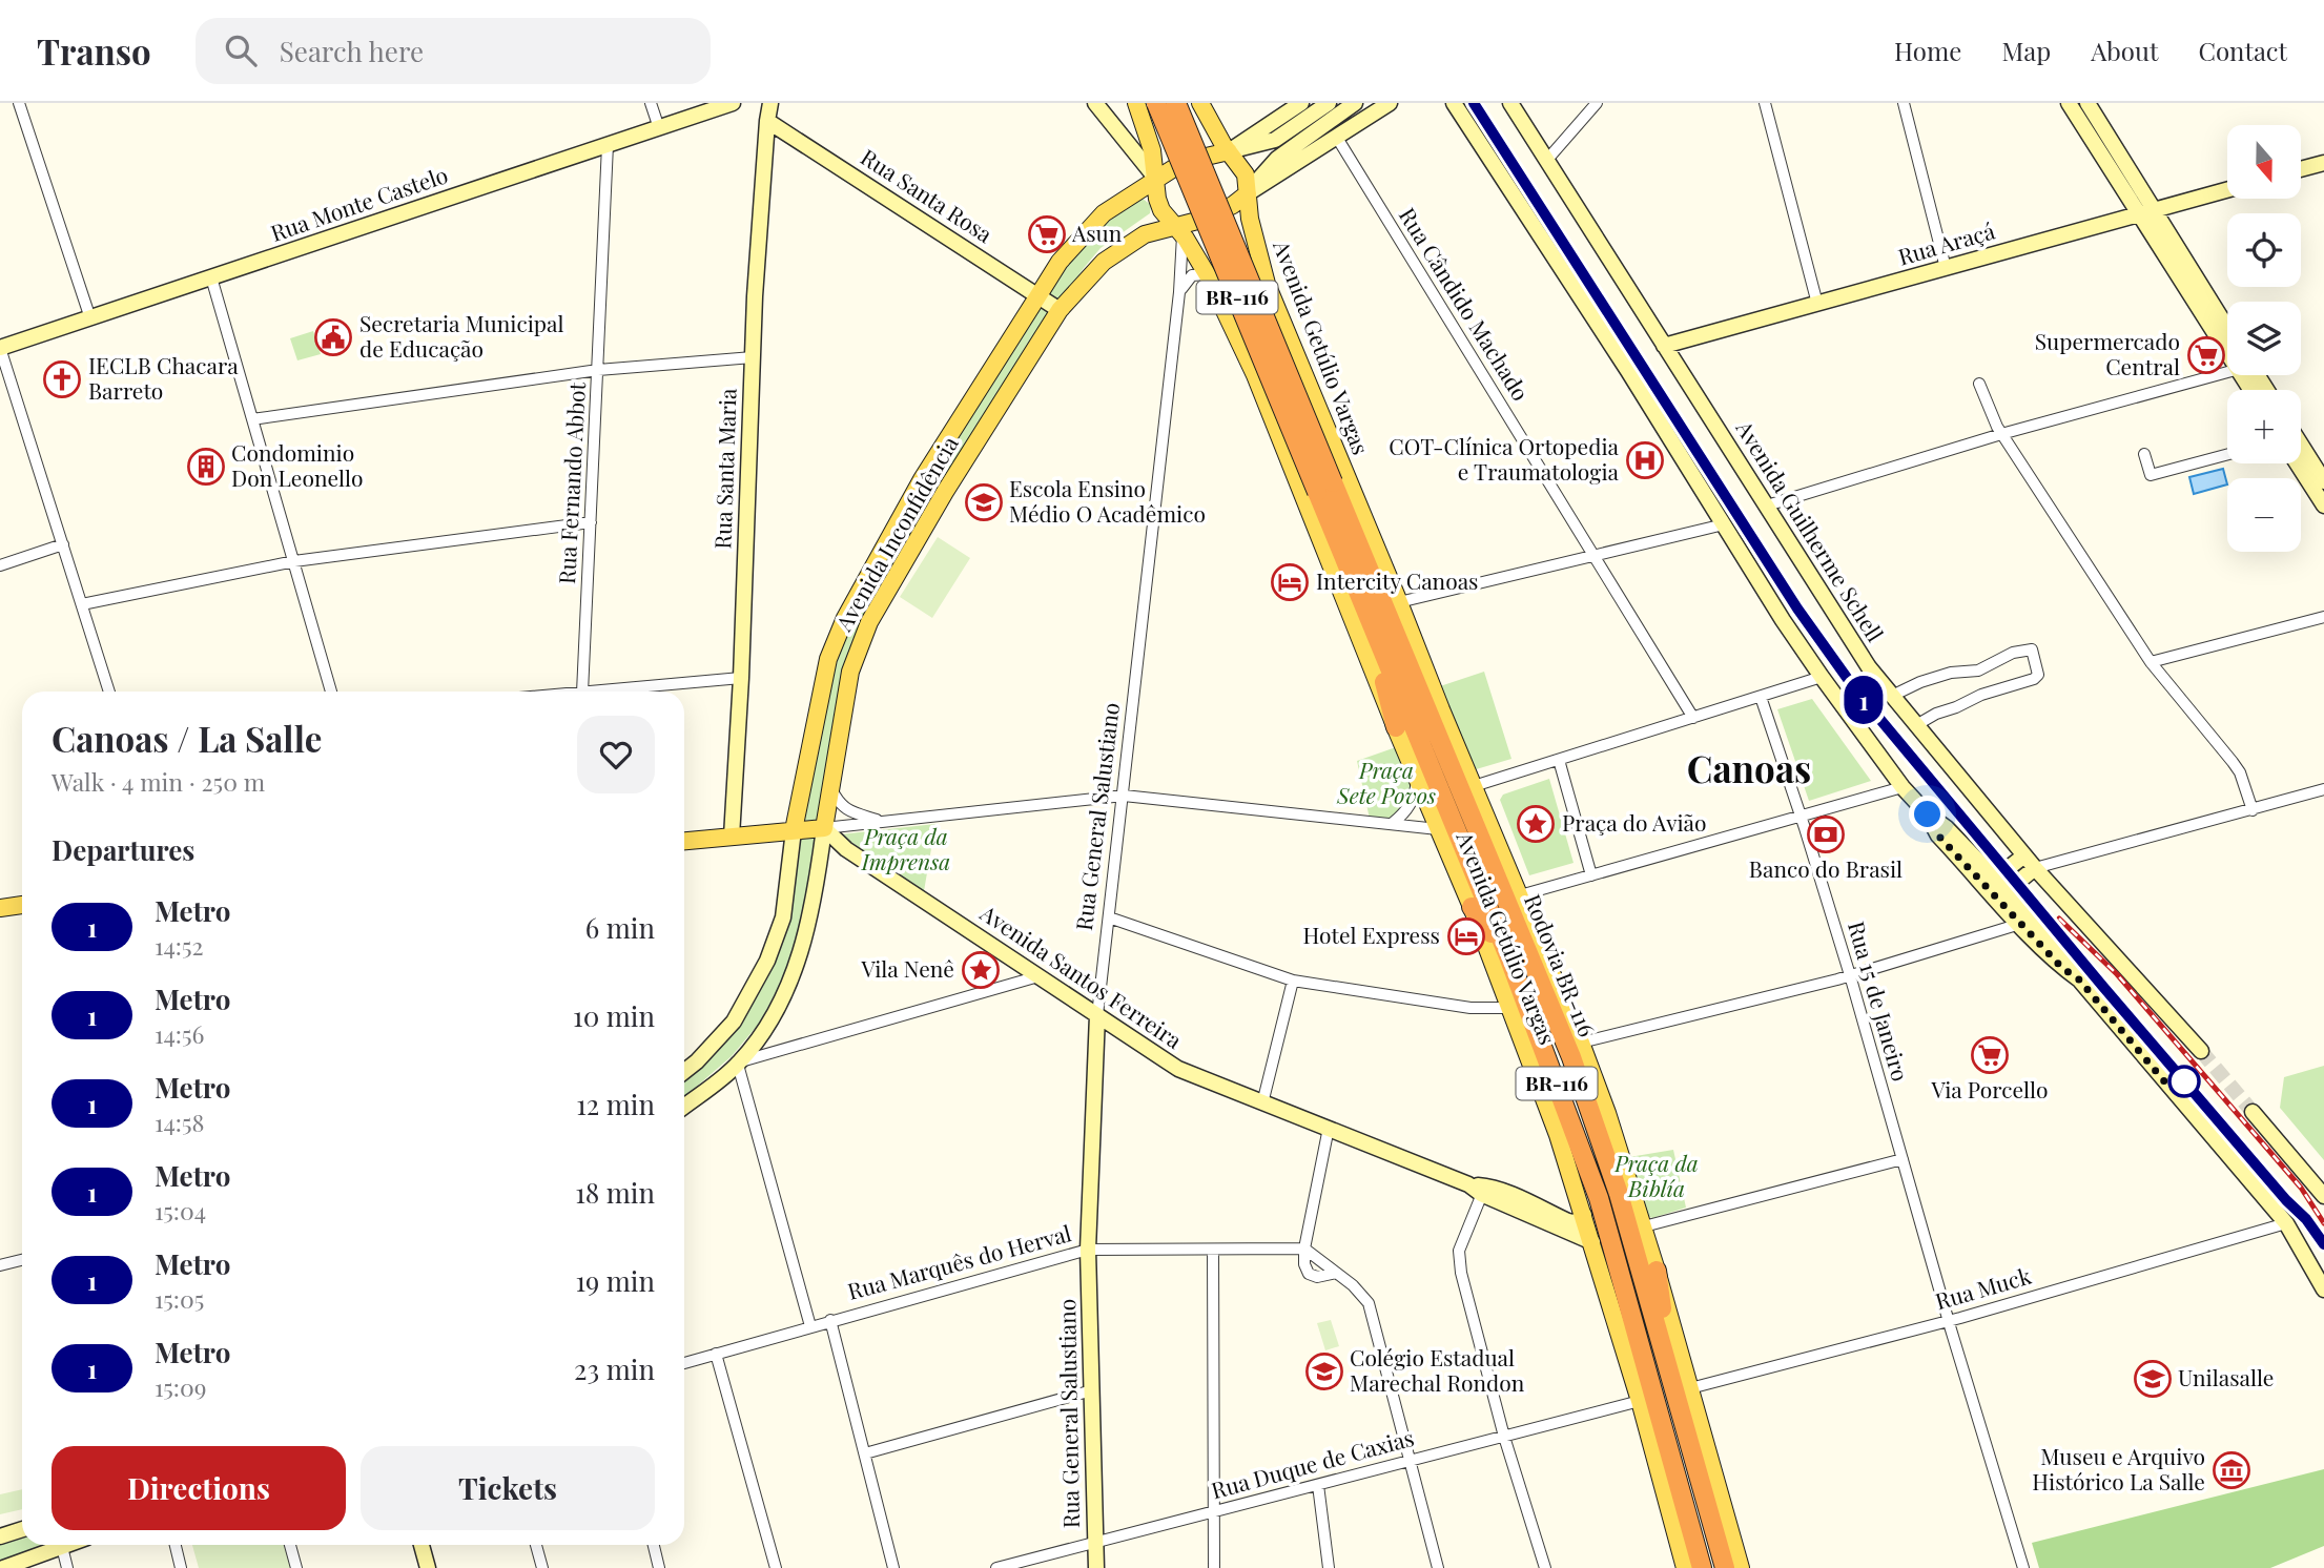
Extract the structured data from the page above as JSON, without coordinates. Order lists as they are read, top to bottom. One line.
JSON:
{"streets":{"highway":["BR-116","Rodovia BR-116"],"main road":["Rua Santa Rosa","Rua Monte Castelo","Rua Araçá","Avenida Getúlio Vargas","Rua Santa Maria","Avenida Guilherme Schell","Avenida Inconfidência","Rua General Salustiano","Avenida Santos Ferreira"],"street":["Rua Cândido Machado","Rua Fernando Abbot","Rua 15 de Janeiro","Rua Marquês do Herval","Rua Muck","Rua Duque de Caxias"]},"crossings":[["Rua Santa Rosa","Rua Santa Maria"],["Rua Santa Rosa","Avenida Inconfidência"],["Rua Monte Castelo","Rua Fernando Abbot"],["Rua Araçá","Avenida Guilherme Schell"],["BR-116","Avenida Getúlio Vargas"],["BR-116","Rodovia BR-116"],["Rua Cândido Machado","Avenida Inconfidência"],["Avenida Getúlio Vargas","Avenida Inconfidência"],["Avenida Getúlio Vargas","Rua General Salustiano"],["Avenida Getúlio Vargas","Avenida Santos Ferreira"],["Avenida Getúlio Vargas","Rua Muck"],["Avenida Getúlio Vargas","Rua Duque de Caxias"],["Avenida Inconfidência","Rua General Salustiano"],["Avenida Inconfidência","Avenida Santos Ferreira"],["Rua General Salustiano","Avenida Santos Ferreira"],["Rua General Salustiano","Rua Marquês do Herval"],["Rua General Salustiano","Rua Duque de Caxias"],["Rua 15 de Janeiro","Rua Muck"]],"districts":["Canoas"],"parks":["Praça Sete Povos","Praça da Imprensa","Praça da Biblía"],"places":{"supermarket":["Asun","Supermercado Central","Via Porcello"],"public building":["Secretaria Municipal de Educação"],"church":["IECLB Chacara Barreto"],"hospital":["COT-Clínica Ortopedia e Traumatologia"],"building":["Condominio Don Leonello"],"school or university":["Escola Ensino Médio O Acadêmico","Colégio Estadual Marechal Rondon","Unilasalle"],"hotel":["Intercity Canoas","Hotel Express"],"place":["Praça do Avião","Vila Nenê"],"bank":["Banco do Brasil"],"museum":["Museu e Arquivo Histórico La Salle"]},"lines":["metro line 1"],"north":"bottom","page":{"header":"Transo","search":"Search here","nav":["Home","Map","About","Contact"],"on_map":"1","map_buttons":["+","−"],"heading":[["Canoas / La Salle","Walk · 4 min · 250 m"],"Departures"],"list":[{"mark":"1","name":"Metro","note":"14:52","value":"6 min"},{"mark":"1","name":"Metro","note":"14:56","value":"10 min"},{"mark":"1","name":"Metro","note":"14:58","value":"12 min"},{"mark":"1","name":"Metro","note":"15:04","value":"18 min"},{"mark":"1","name":"Metro","note":"15:05","value":"19 min"},{"mark":"1","name":"Metro","note":"15:09","value":"23 min"}],"buttons":["Directions","Tickets"]}}
